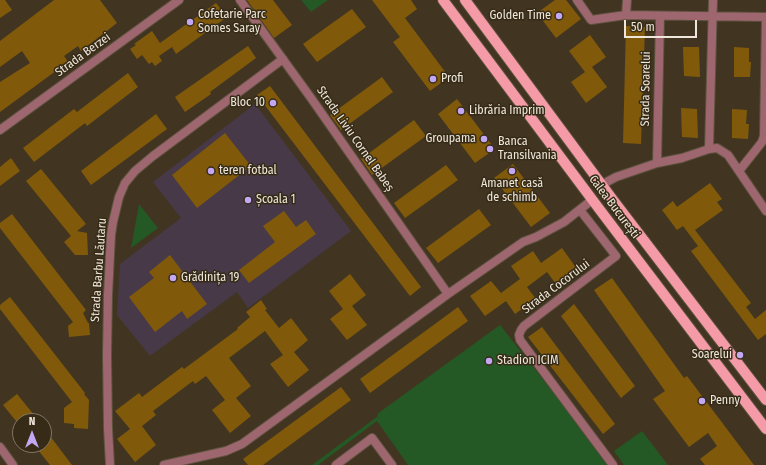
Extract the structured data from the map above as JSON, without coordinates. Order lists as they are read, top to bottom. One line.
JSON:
{"streets":{"main road":["Calea București"],"street":["Strada Berzei","Strada Soarelui","Strada Liviu Cornel Babeș","Strada Barbu Lăutaru","Strada Cocorului"]},"crossings":[["Strada Liviu Cornel Babeș","Strada Barbu Lăutaru"]],"places":["Golden Time","Cofetarie Parc Somes Saray","Profi","Bloc 10","Librăria Imprim","Groupama","Banca Transilvania","teren fotbal","Amanet casă de schimb","Școala 1","Grădinița 19","Soarelui","Stadion ICIM","Penny"],"scale_bar":"50 m","north":"top"}
